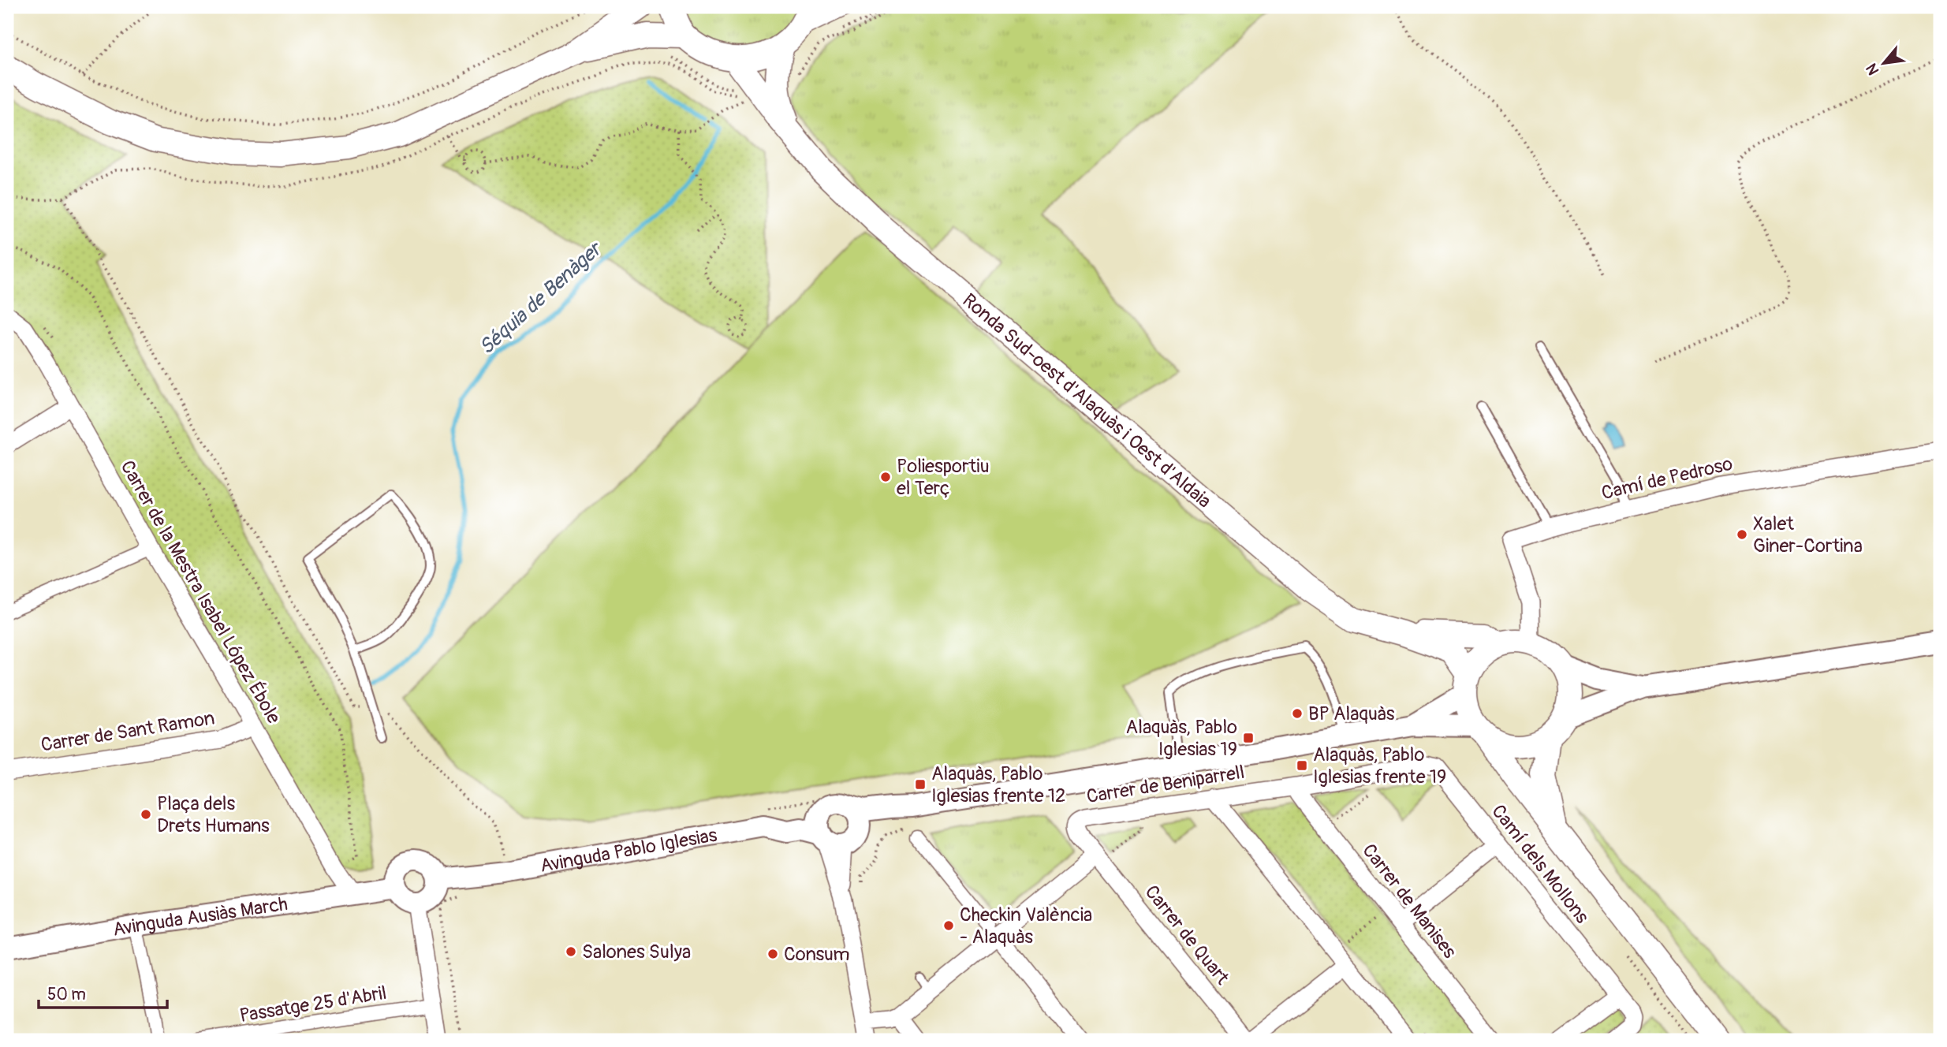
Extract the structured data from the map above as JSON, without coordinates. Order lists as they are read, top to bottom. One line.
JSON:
{"streets":{"main road":["Ronda Sud-oest d'Alaquàs i Oest d'Aldaia"],"street":["Camí de Pedroso","Carrer de la Mestra Isabel López Ébole","Carrer de Sant Ramon","Carrer de Beniparrell","Avinguda Pablo Iglesias","Camí dels Mollons","Carrer de Manises","Avinguda Ausiàs March","Carrer de Quart","Passatge 25 d'Abril"]},"crossings":[["Ronda Sud-oest d'Alaquàs i Oest d'Aldaia","Camí de Pedroso"],["Carrer de la Mestra Isabel López Ébole","Carrer de Sant Ramon"],["Carrer de la Mestra Isabel López Ébole","Avinguda Ausiàs March"],["Carrer de Beniparrell","Camí dels Mollons"],["Carrer de Beniparrell","Carrer de Manises"],["Carrer de Beniparrell","Carrer de Quart"],["Avinguda Pablo Iglesias","Avinguda Ausiàs March"]],"water":["Séquia de Benàger"],"places":{"other":["Poliesportiu el Terç","Xalet Giner-Cortina","BP Alaquàs","Plaça dels Drets Humans","Checkin València - Alaquàs","Salones Sulya","Consum"],"transit":["Alaquàs, Pablo Iglesias 19","Alaquàs, Pablo Iglesias frente 19","Alaquàs, Pablo Iglesias frente 12"]},"scale_bar":"50 m","north":"bottom left"}
